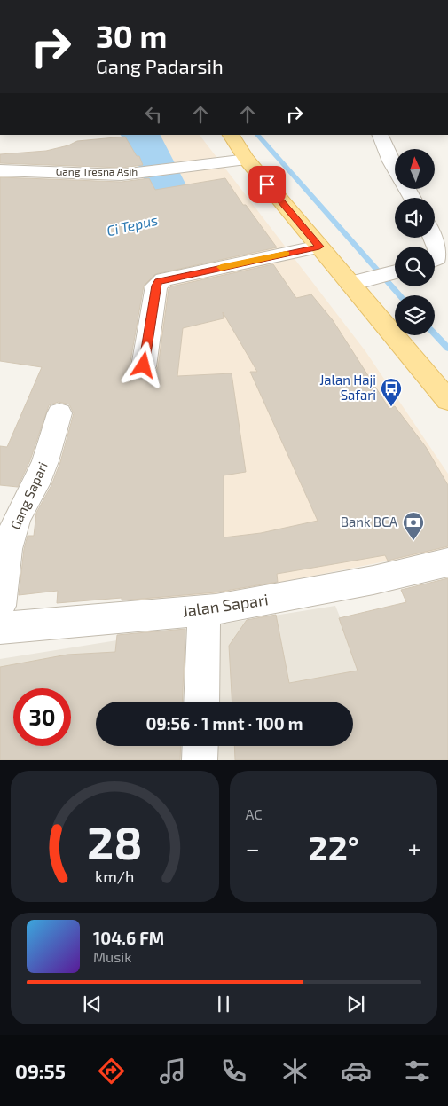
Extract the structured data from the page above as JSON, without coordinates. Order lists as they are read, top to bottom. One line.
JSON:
{"streets":{"street":["Gang Tresna Asih","Gang Sapari","Jalan Sapari"]},"water":["Ci Tepus"],"places":{"bus stop":["Jalan Haji Safari"],"bank":["Bank BCA"]},"north":"top","page":{"turn":["30 m","Gang Padarsih"],"limit":"30","trip":"09:56 · 1 mnt · 100 m","tile":"AC","heat":["−","22°","+"],"song":["104.6 FM","Musik"],"tabs":"09:55","gauge":["28","km/h"]}}
